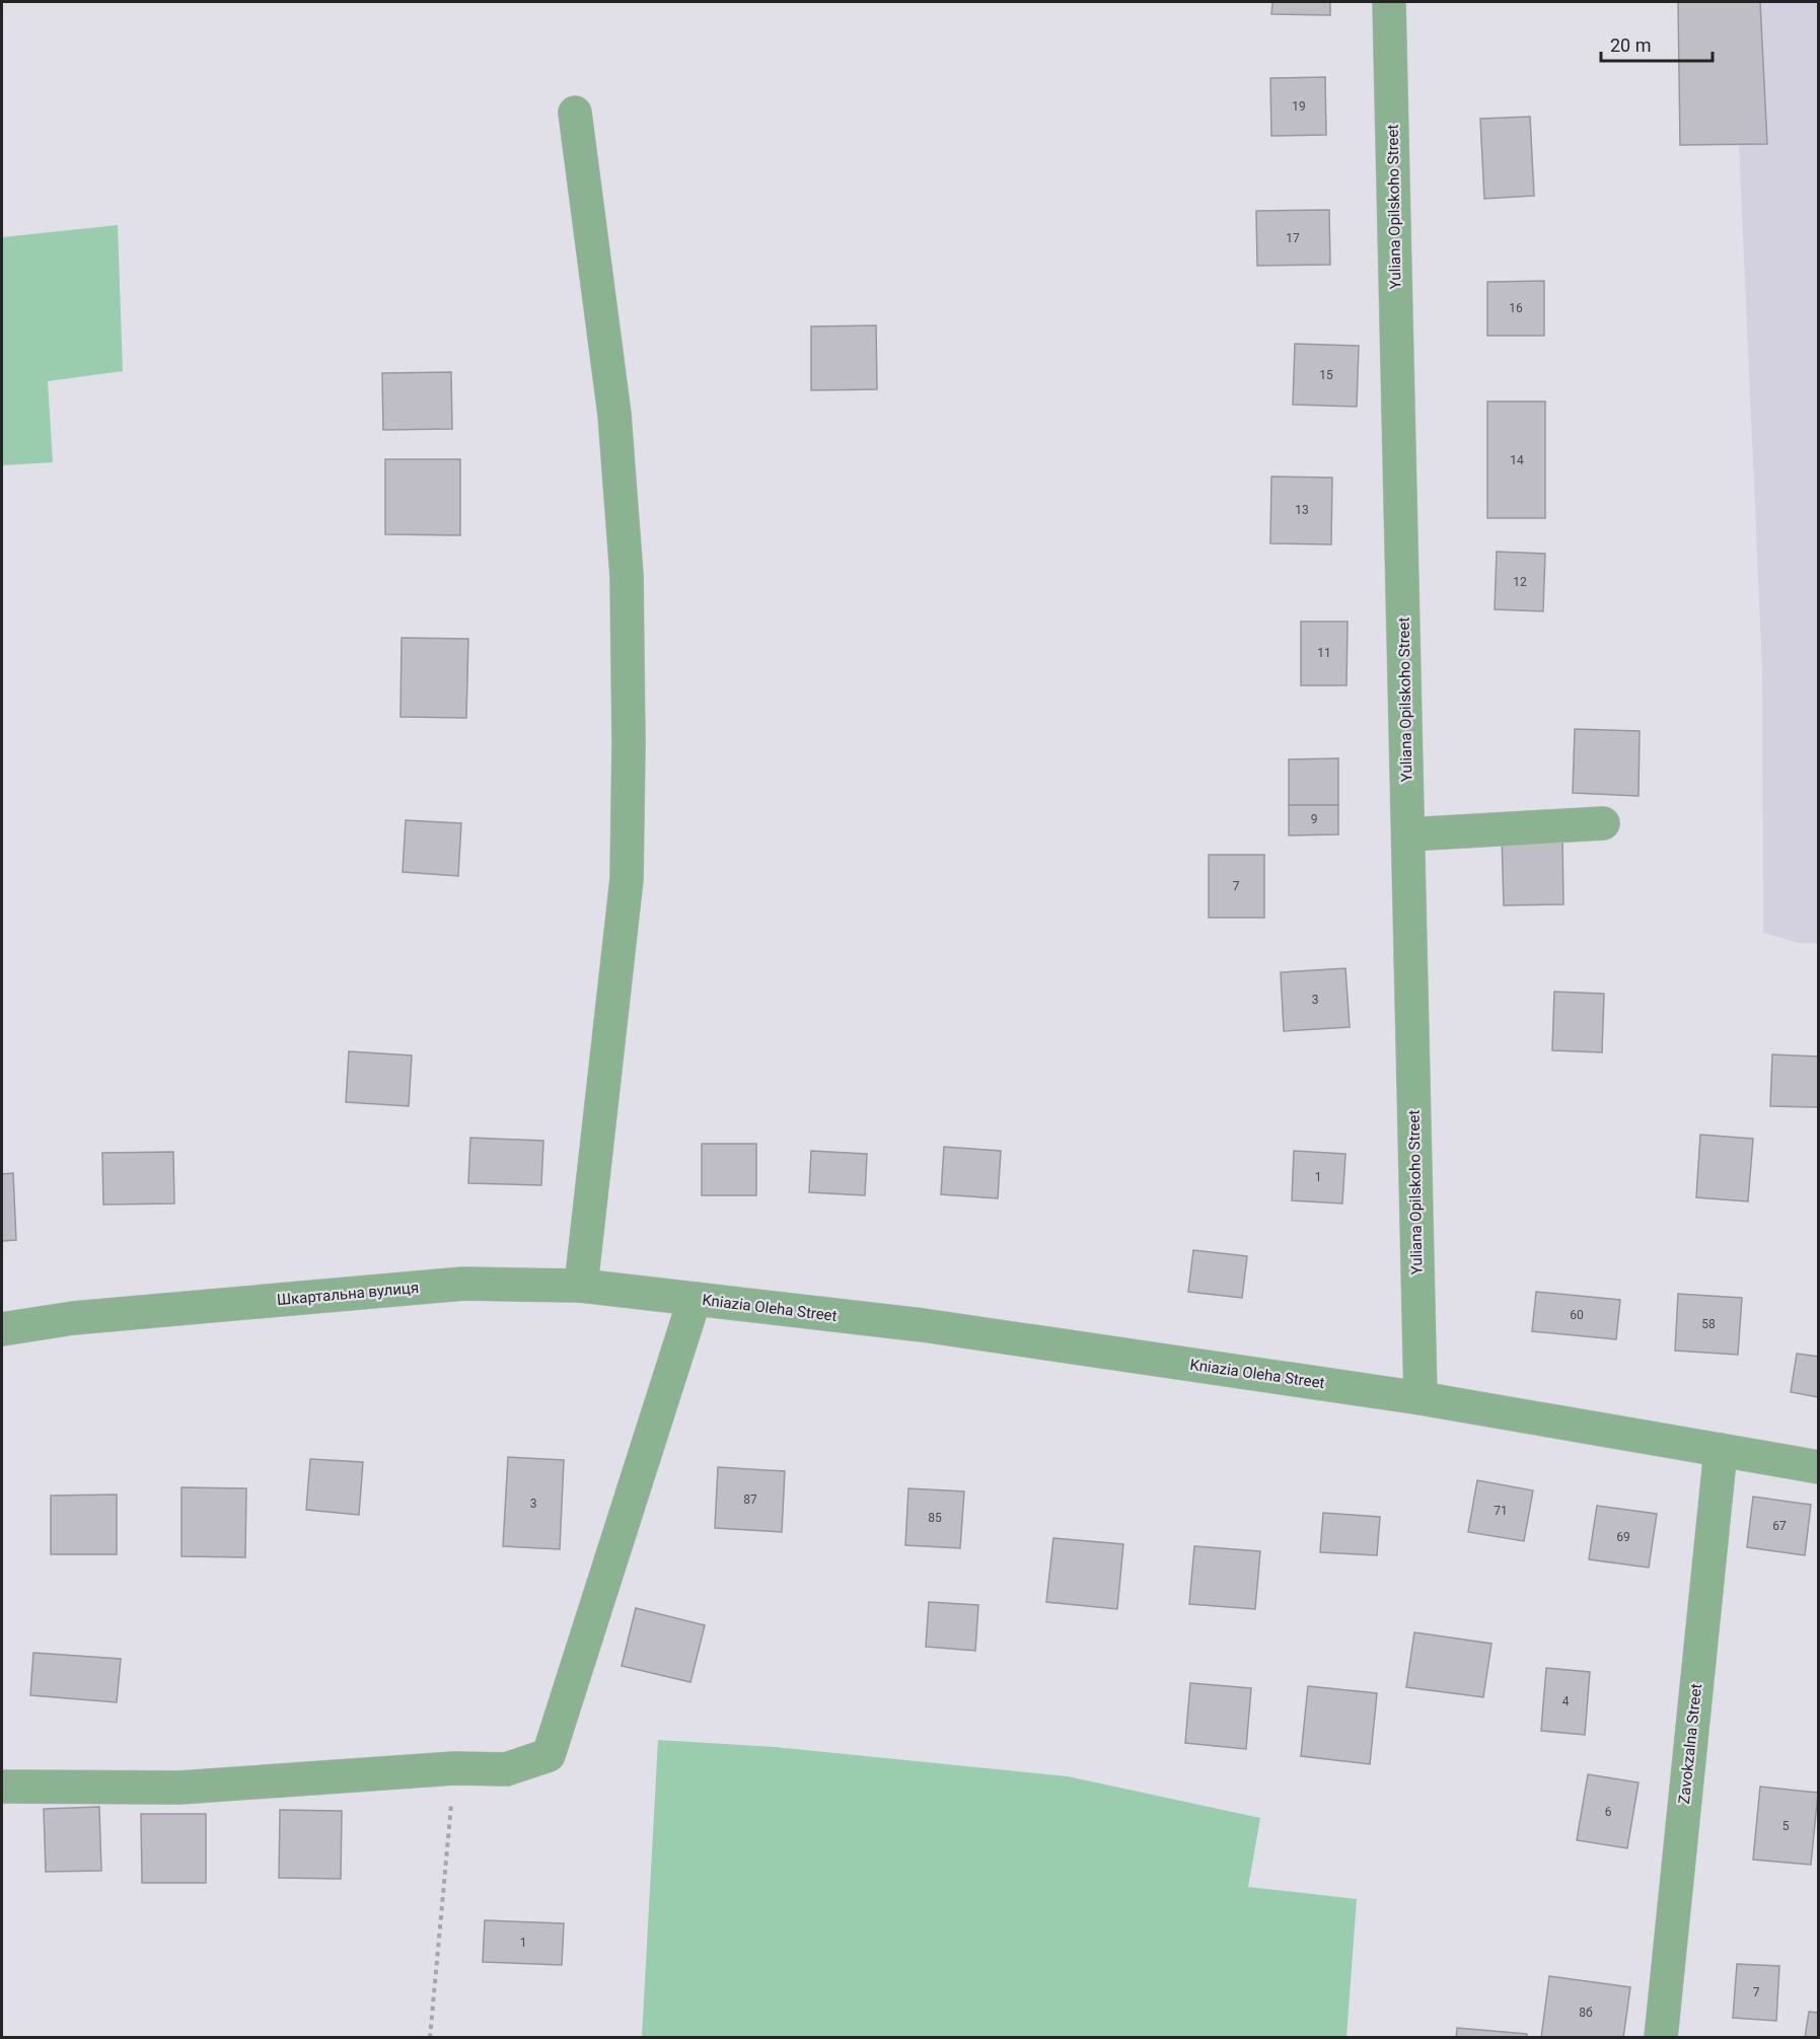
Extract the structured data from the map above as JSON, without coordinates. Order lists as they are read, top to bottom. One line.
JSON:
{"streets":{"street":["Yuliana Opilskoho Street","Шкартальна вулиця","Kniazia Oleha Street","Zavokzalna Street"]},"crossings":[["Yuliana Opilskoho Street","Kniazia Oleha Street"],["Шкартальна вулиця","Kniazia Oleha Street"],["Kniazia Oleha Street","Zavokzalna Street"]],"house_numbers":["19","17","16","15","14","13","12","11","9","7","3","1","60","58","87","3","71","85","67","69","4","6","5","1","7","8б"],"scale_bar":"20 m"}
